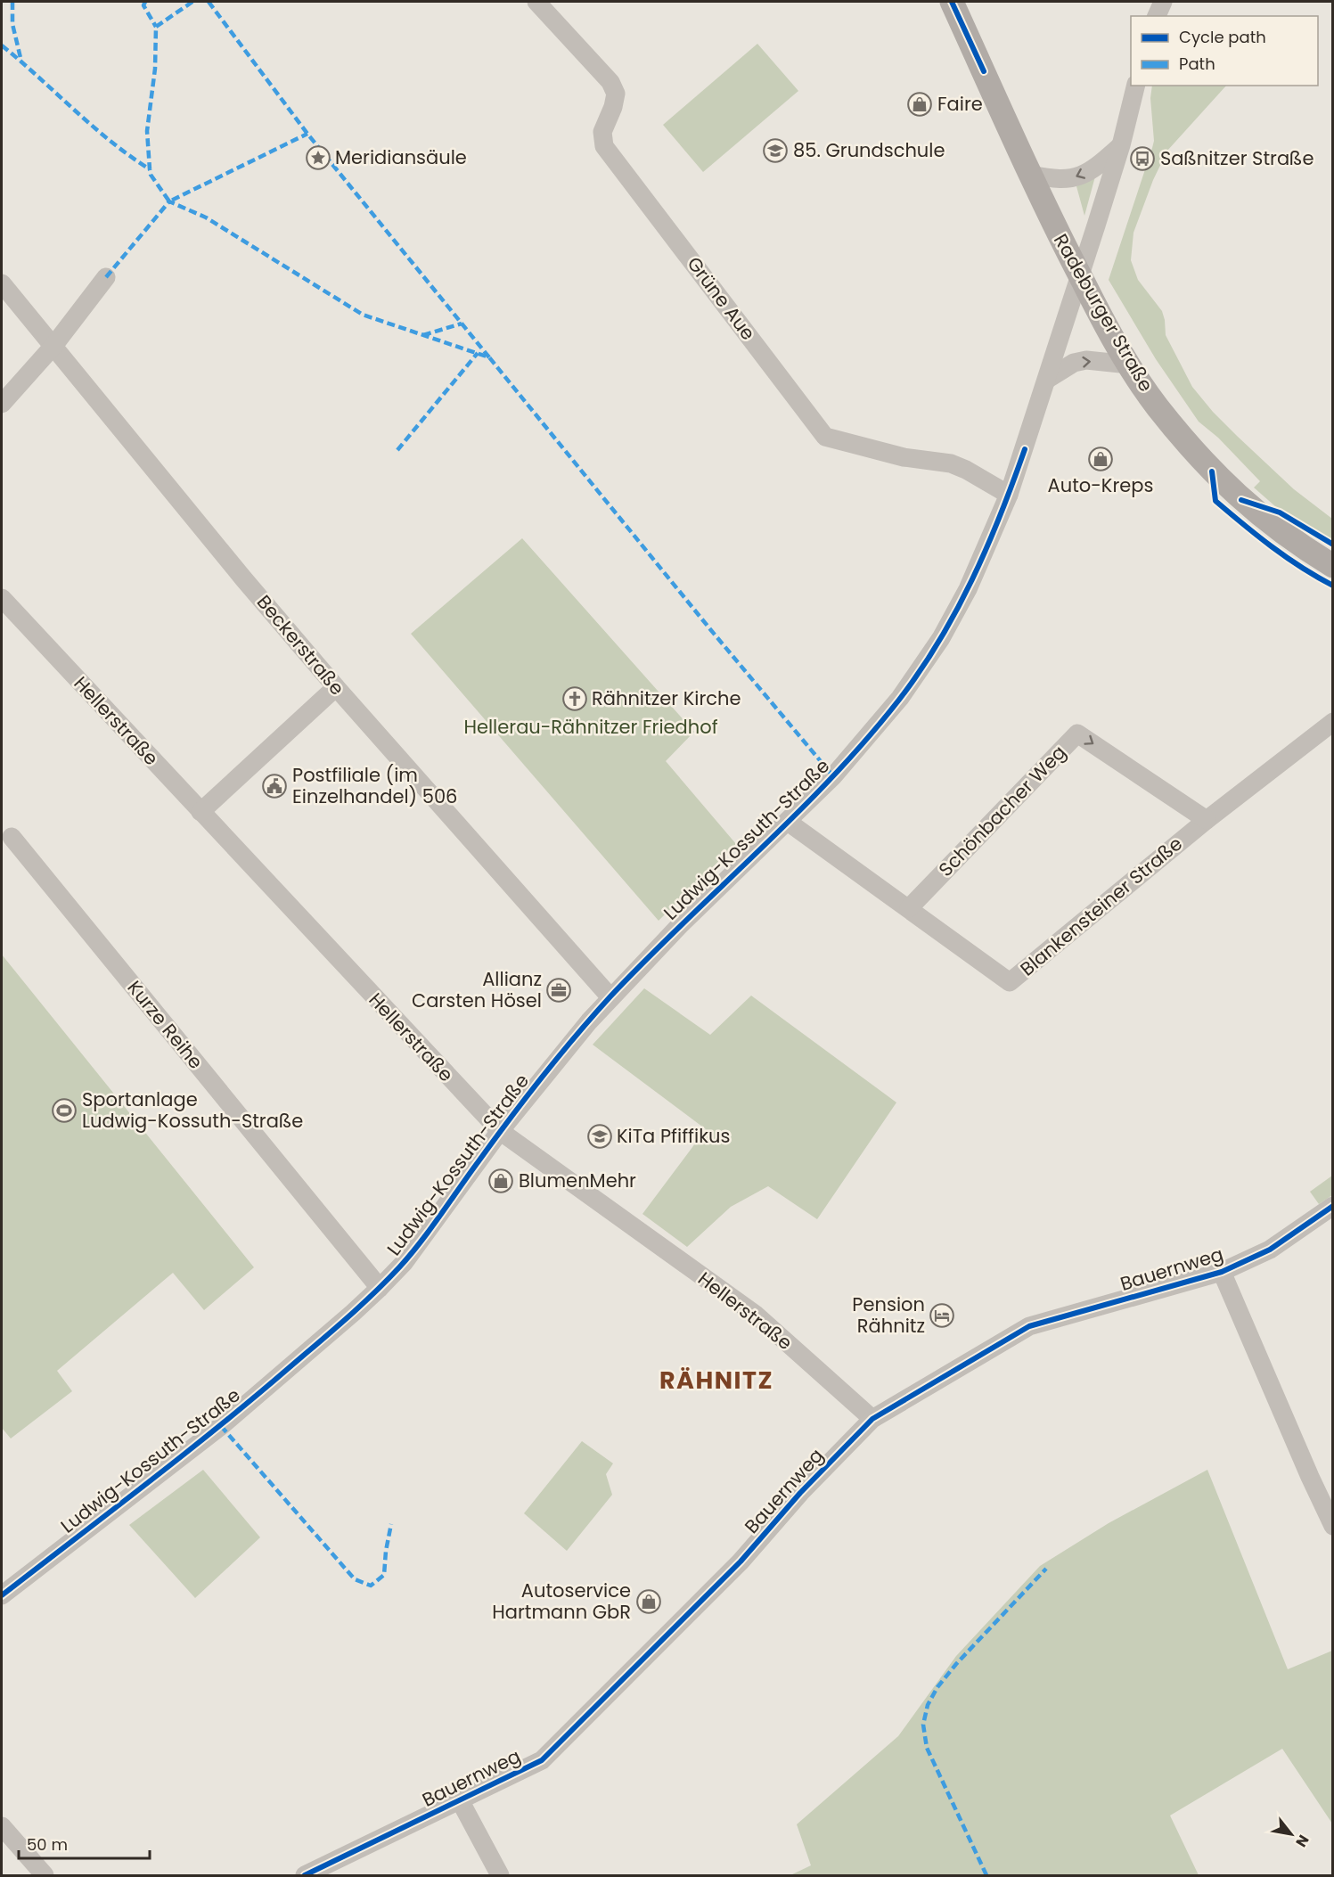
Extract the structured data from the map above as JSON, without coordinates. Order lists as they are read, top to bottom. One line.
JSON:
{"streets":{"main road":["Radeburger Straße"],"street":["Grüne Aue","Beckerstraße","Hellerstraße","Schönbacher Weg","Ludwig-Kossuth-Straße","Blankensteiner Straße","Kurze Reihe","Bauernweg"]},"crossings":[["Grüne Aue","Ludwig-Kossuth-Straße"],["Radeburger Straße","Ludwig-Kossuth-Straße"],["Beckerstraße","Ludwig-Kossuth-Straße"],["Hellerstraße","Ludwig-Kossuth-Straße"],["Hellerstraße","Bauernweg"],["Schönbacher Weg","Blankensteiner Straße"],["Ludwig-Kossuth-Straße","Blankensteiner Straße"],["Ludwig-Kossuth-Straße","Kurze Reihe"]],"districts":["RÄHNITZ"],"parks":["Hellerau-Rähnitzer Friedhof"],"places":{"shop":["Faire","Auto-Kreps","BlumenMehr","Autoservice Hartmann GbR"],"school or university":["85. Grundschule","KiTa Pfiffikus"],"place":["Meridiansäule"],"bus stop":["Saßnitzer Straße"],"church":["Rähnitzer Kirche"],"public building":["Postfiliale (im Einzelhandel) 506"],"office":["Allianz Carsten Hösel"],"sports":["Sportanlage Ludwig-Kossuth-Straße"],"hotel":["Pension Rähnitz"]},"legend":["Cycle path","Path"],"scale_bar":"50 m","north":"bottom right"}
